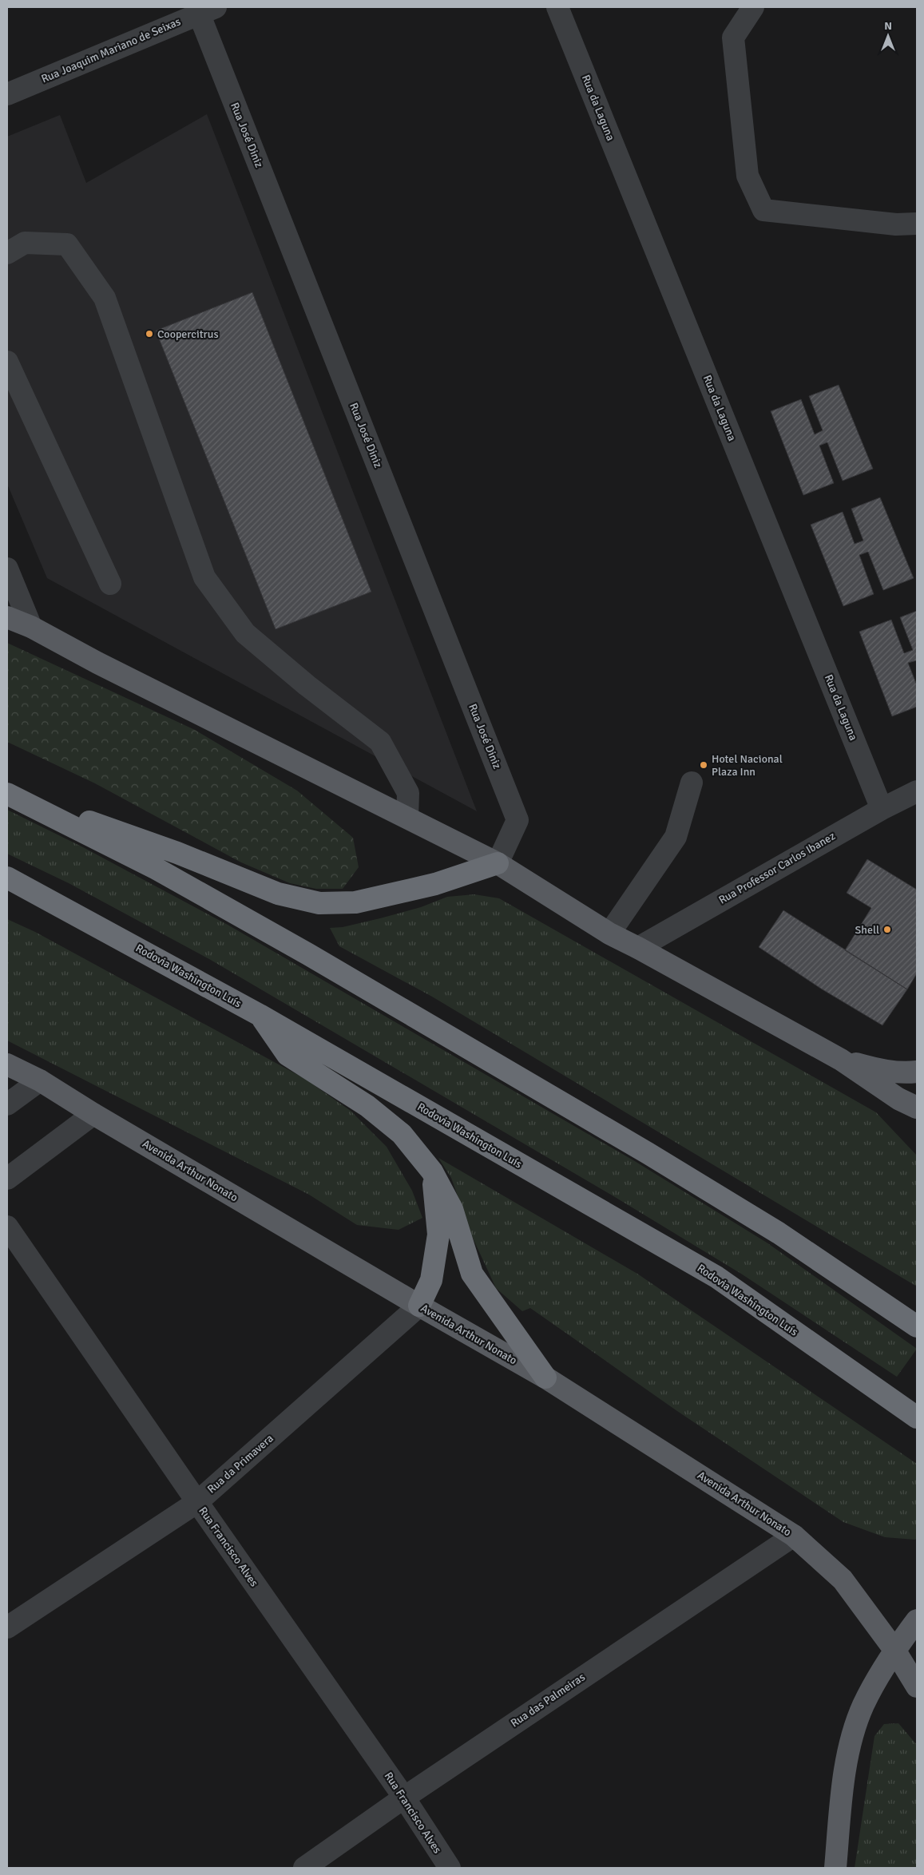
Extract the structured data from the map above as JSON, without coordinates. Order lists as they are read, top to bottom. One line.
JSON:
{"streets":{"highway":["Rodovia Washington Luís"],"main road":["Avenida Arthur Nonato"],"street":["Rua Joaquim Mariano de Seixas","Rua da Laguna","Rua José Diniz","Rua Professor Carlos Ibanez","Rua da Primavera","Rua Francisco Alves","Rua das Palmeiras"]},"crossings":[["Rua Joaquim Mariano de Seixas","Rua José Diniz"],["Rua da Laguna","Rua Professor Carlos Ibanez"],["Avenida Arthur Nonato","Rua da Primavera"],["Avenida Arthur Nonato","Rua das Palmeiras"],["Rua da Primavera","Rua Francisco Alves"],["Rua Francisco Alves","Rua das Palmeiras"]],"places":["Coopercitrus","Hotel Nacional Plaza Inn","Shell"],"north":"top"}
